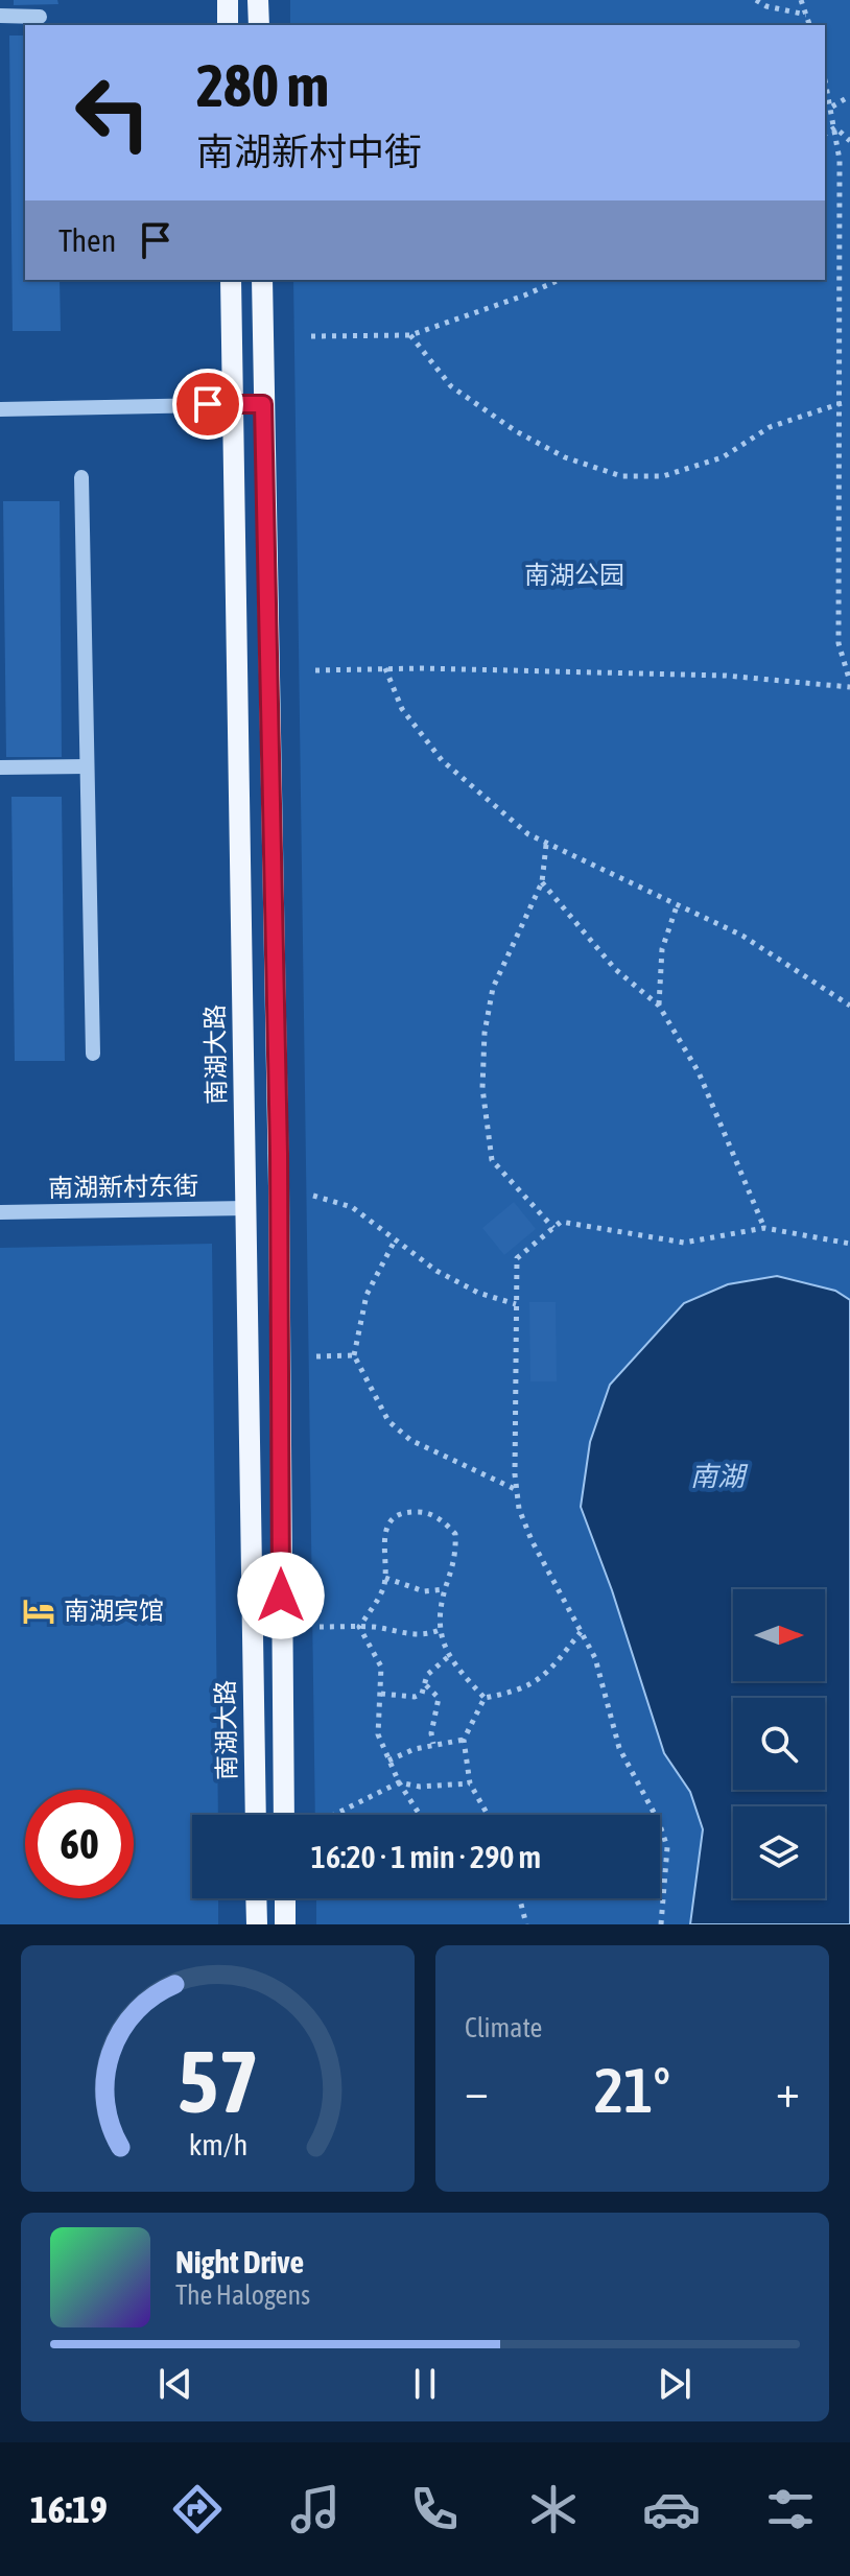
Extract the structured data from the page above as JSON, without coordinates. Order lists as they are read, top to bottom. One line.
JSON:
{"streets":{"main road":["南湖大路"],"street":["南湖新村东街"]},"crossings":[["南湖大路","南湖新村东街"]],"water":["南湖"],"parks":["南湖公园"],"places":{"hotel":["南湖宾馆"]},"north":"right","page":{"turn":["280 m","南湖新村中街"],"then":"Then","limit":"60","trip":"16:20 · 1 min · 290 m","tile":"Climate","heat":["−","21°","+"],"song":["Night Drive","The Halogens"],"tabs":"16:19","gauge":["57","km/h"]}}
